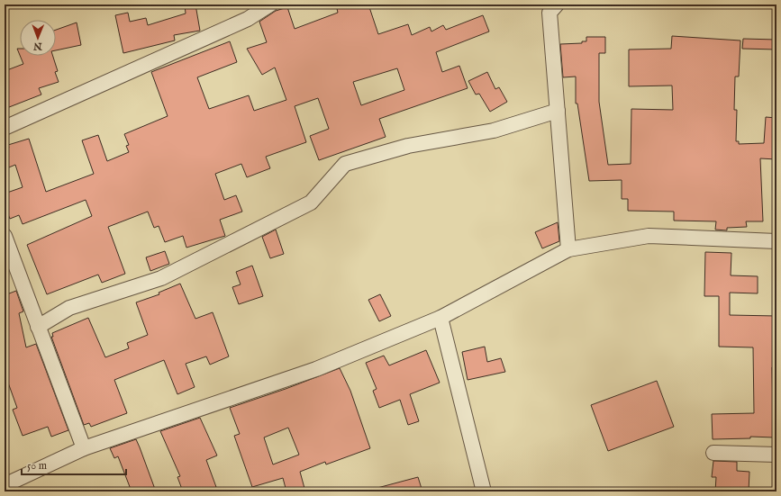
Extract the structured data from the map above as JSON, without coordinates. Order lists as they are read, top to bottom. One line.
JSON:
{"scale_bar":"50 m","north":"bottom"}
